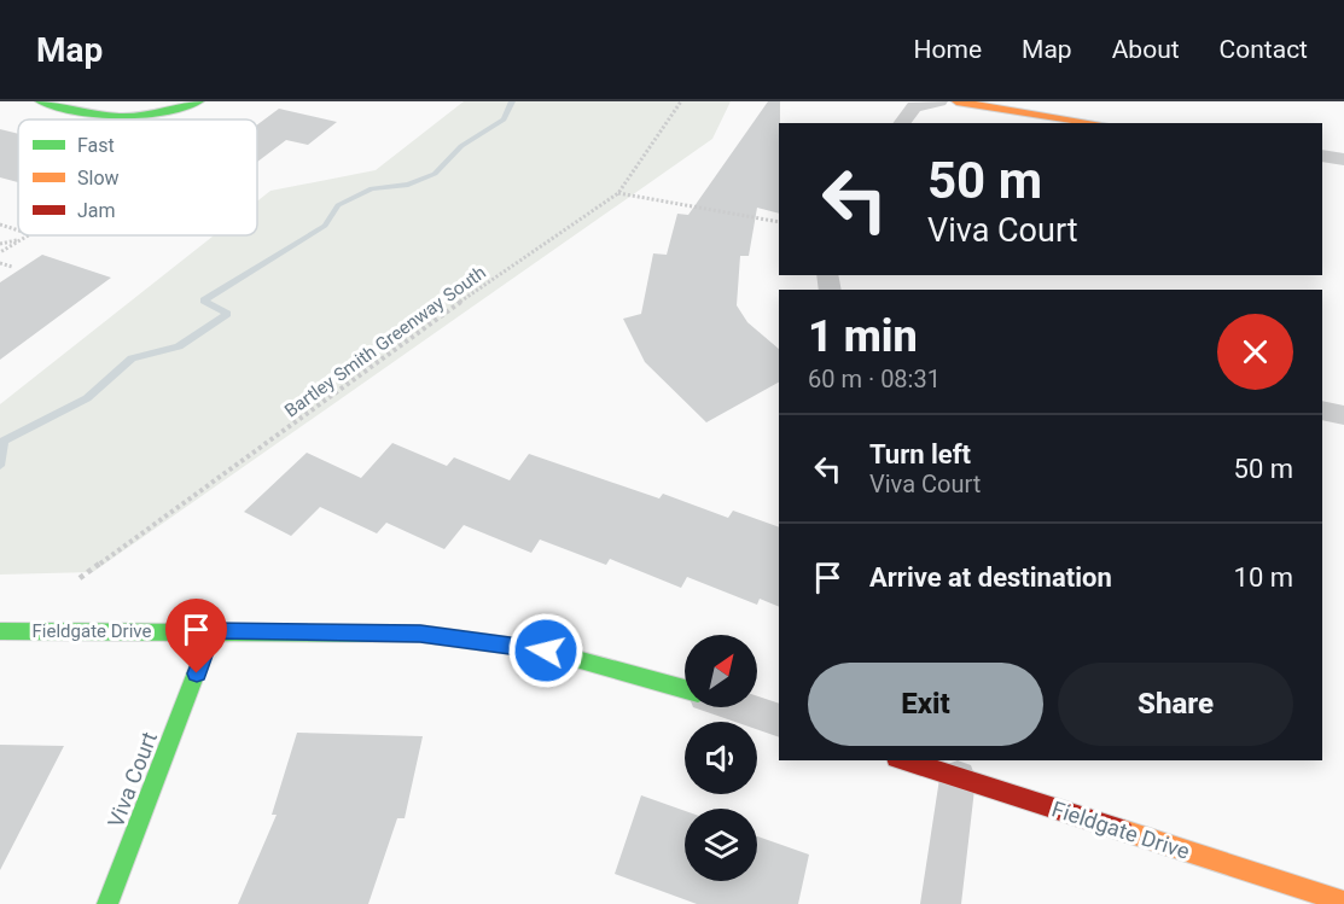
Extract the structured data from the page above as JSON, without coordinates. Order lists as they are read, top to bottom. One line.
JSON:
{"streets":{"street":["Fieldgate Drive","Viva Court"],"path":["Bartley Smith Greenway South"]},"crossings":[["Fieldgate Drive","Viva Court"]],"legend":["Fast","Slow","Jam"],"north":"top right","page":{"header":"Map","nav":["Home","Map","About","Contact"],"turn":["50 m","Viva Court"],"heading":["1 min","60 m · 08:31"],"list":[{"name":"Turn left","note":"Viva Court","value":"50 m"},{"name":"Arrive at destination","value":"10 m"}],"buttons":["Exit","Share"]}}
